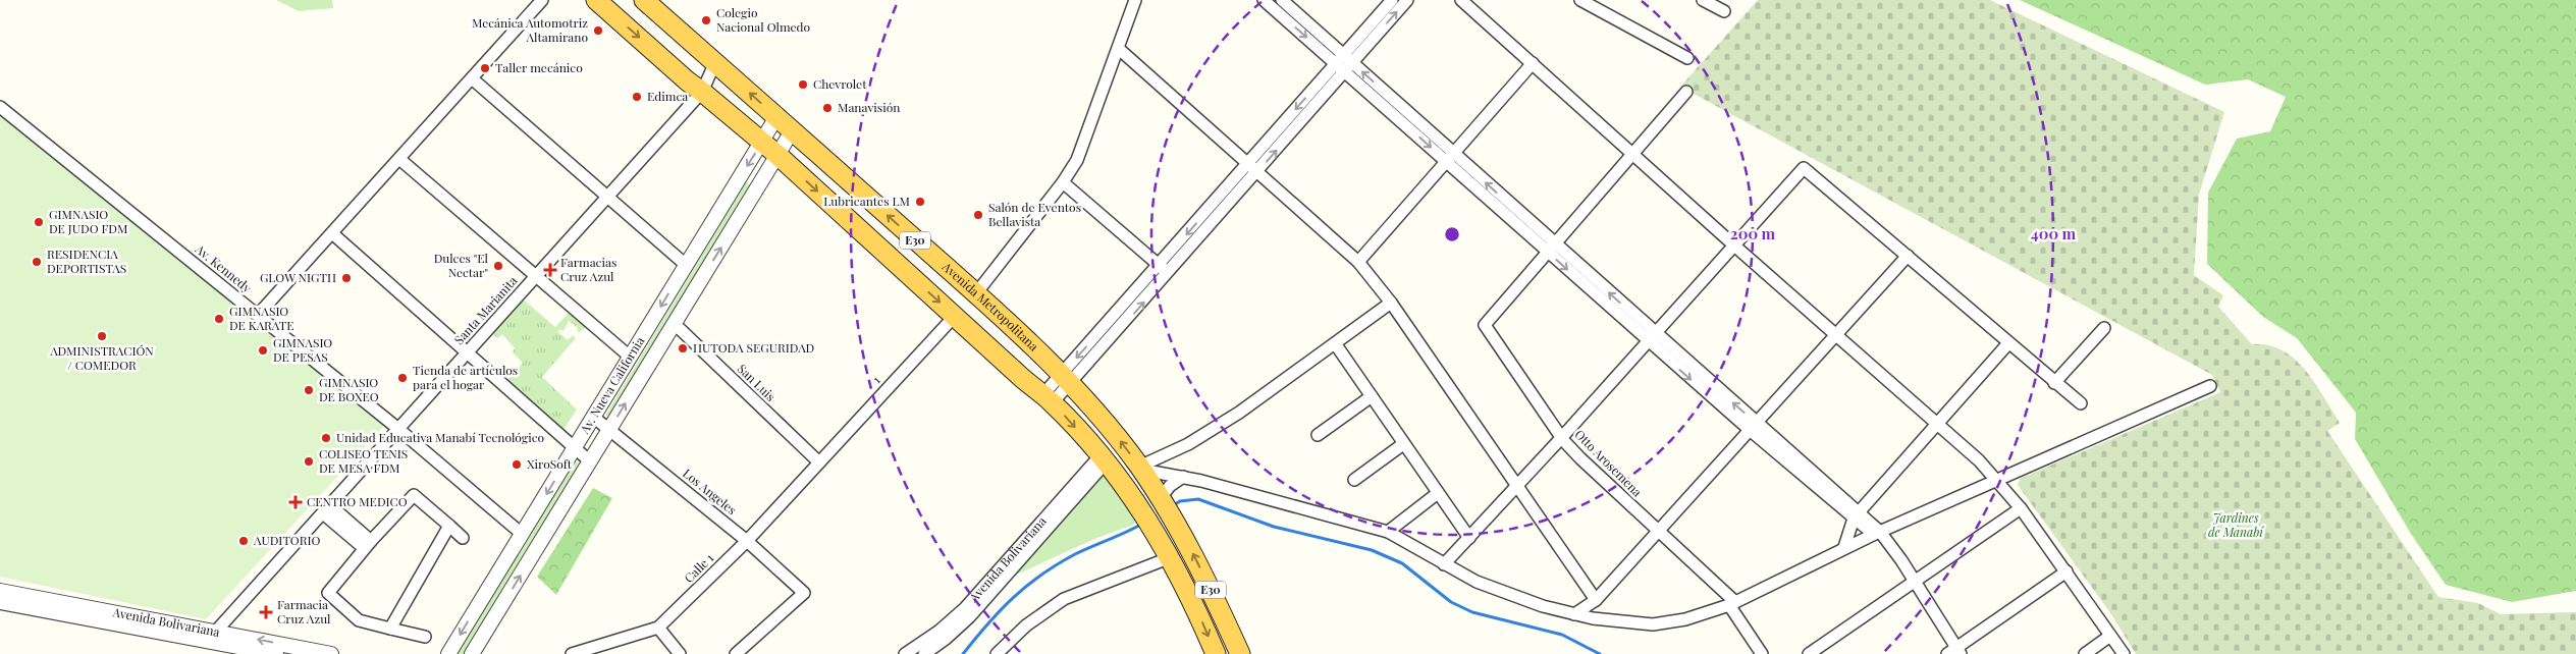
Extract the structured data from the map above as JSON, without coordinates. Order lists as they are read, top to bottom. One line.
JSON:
{"streets":{"highway":["E30","Avenida Metropolitana"],"street":["Av. Kennedy","Santa Marianita","1","San Luis","Av. Nueva California","Otto Arosemena","Los Angeles","Avenida Bolivariana","Calle 1"]},"crossings":[["E30","Santa Marianita"],["E30","1"],["E30","Av. Nueva California"],["E30","Avenida Bolivariana"],["Av. Kennedy","Santa Marianita"],["Av. Kennedy","Av. Nueva California"],["Avenida Metropolitana","Santa Marianita"],["Avenida Metropolitana","Av. Nueva California"],["Santa Marianita","Avenida Bolivariana"],["1","San Luis"],["1","Calle 1"],["San Luis","Av. Nueva California"],["San Luis","Calle 1"],["Av. Nueva California","Los Angeles"],["Los Angeles","Calle 1"]],"parks":["Jardines de Manabí"],"places":{"other":["Colegio Nacional Olmedo","Mecánica Automotriz Altamirano","Taller mecánico","Chevrolet","Edimca","Manavisión","Lubricantes LM","Salón de Eventos Bellavista","GIMNASIO DE JUDO FDM","RESIDENCIA DEPORTISTAS","Dulces \"El Nectar\"","GLOW NIGTH","GIMNASIO DE KARATE","ADMINISTRACIÓN / COMEDOR","HUTODA SEGURIDAD","GIMNASIO DE PESAS","Tienda de artículos para el hogar","GIMNASIO DE BOXEO","Unidad Educativa Manabí Tecnológico","COLISEO TENIS DE MESA FDM","XiroSoft","AUDITORIO"],"health":["Farmacias Cruz Azul","CENTRO MEDICO","Farmacia Cruz Azul"]},"rings":["200 m","400 m"]}
